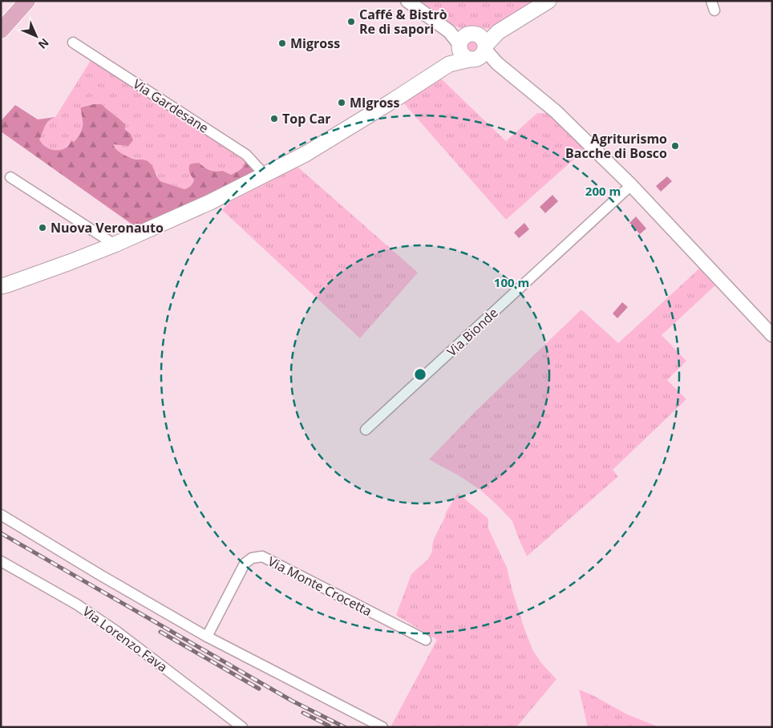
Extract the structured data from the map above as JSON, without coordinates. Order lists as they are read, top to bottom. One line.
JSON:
{"streets":{"street":["Via Gardesane","Via Bionde","Via Monte Crocetta","Via Lorenzo Fava"]},"places":["Caffé & Bistrò Re di sapori","Migross","MIgross","Top Car","Agriturismo Bacche di Bosco","Nuova Veronauto"],"north":"bottom right","rings":["200 m","100 m"]}
